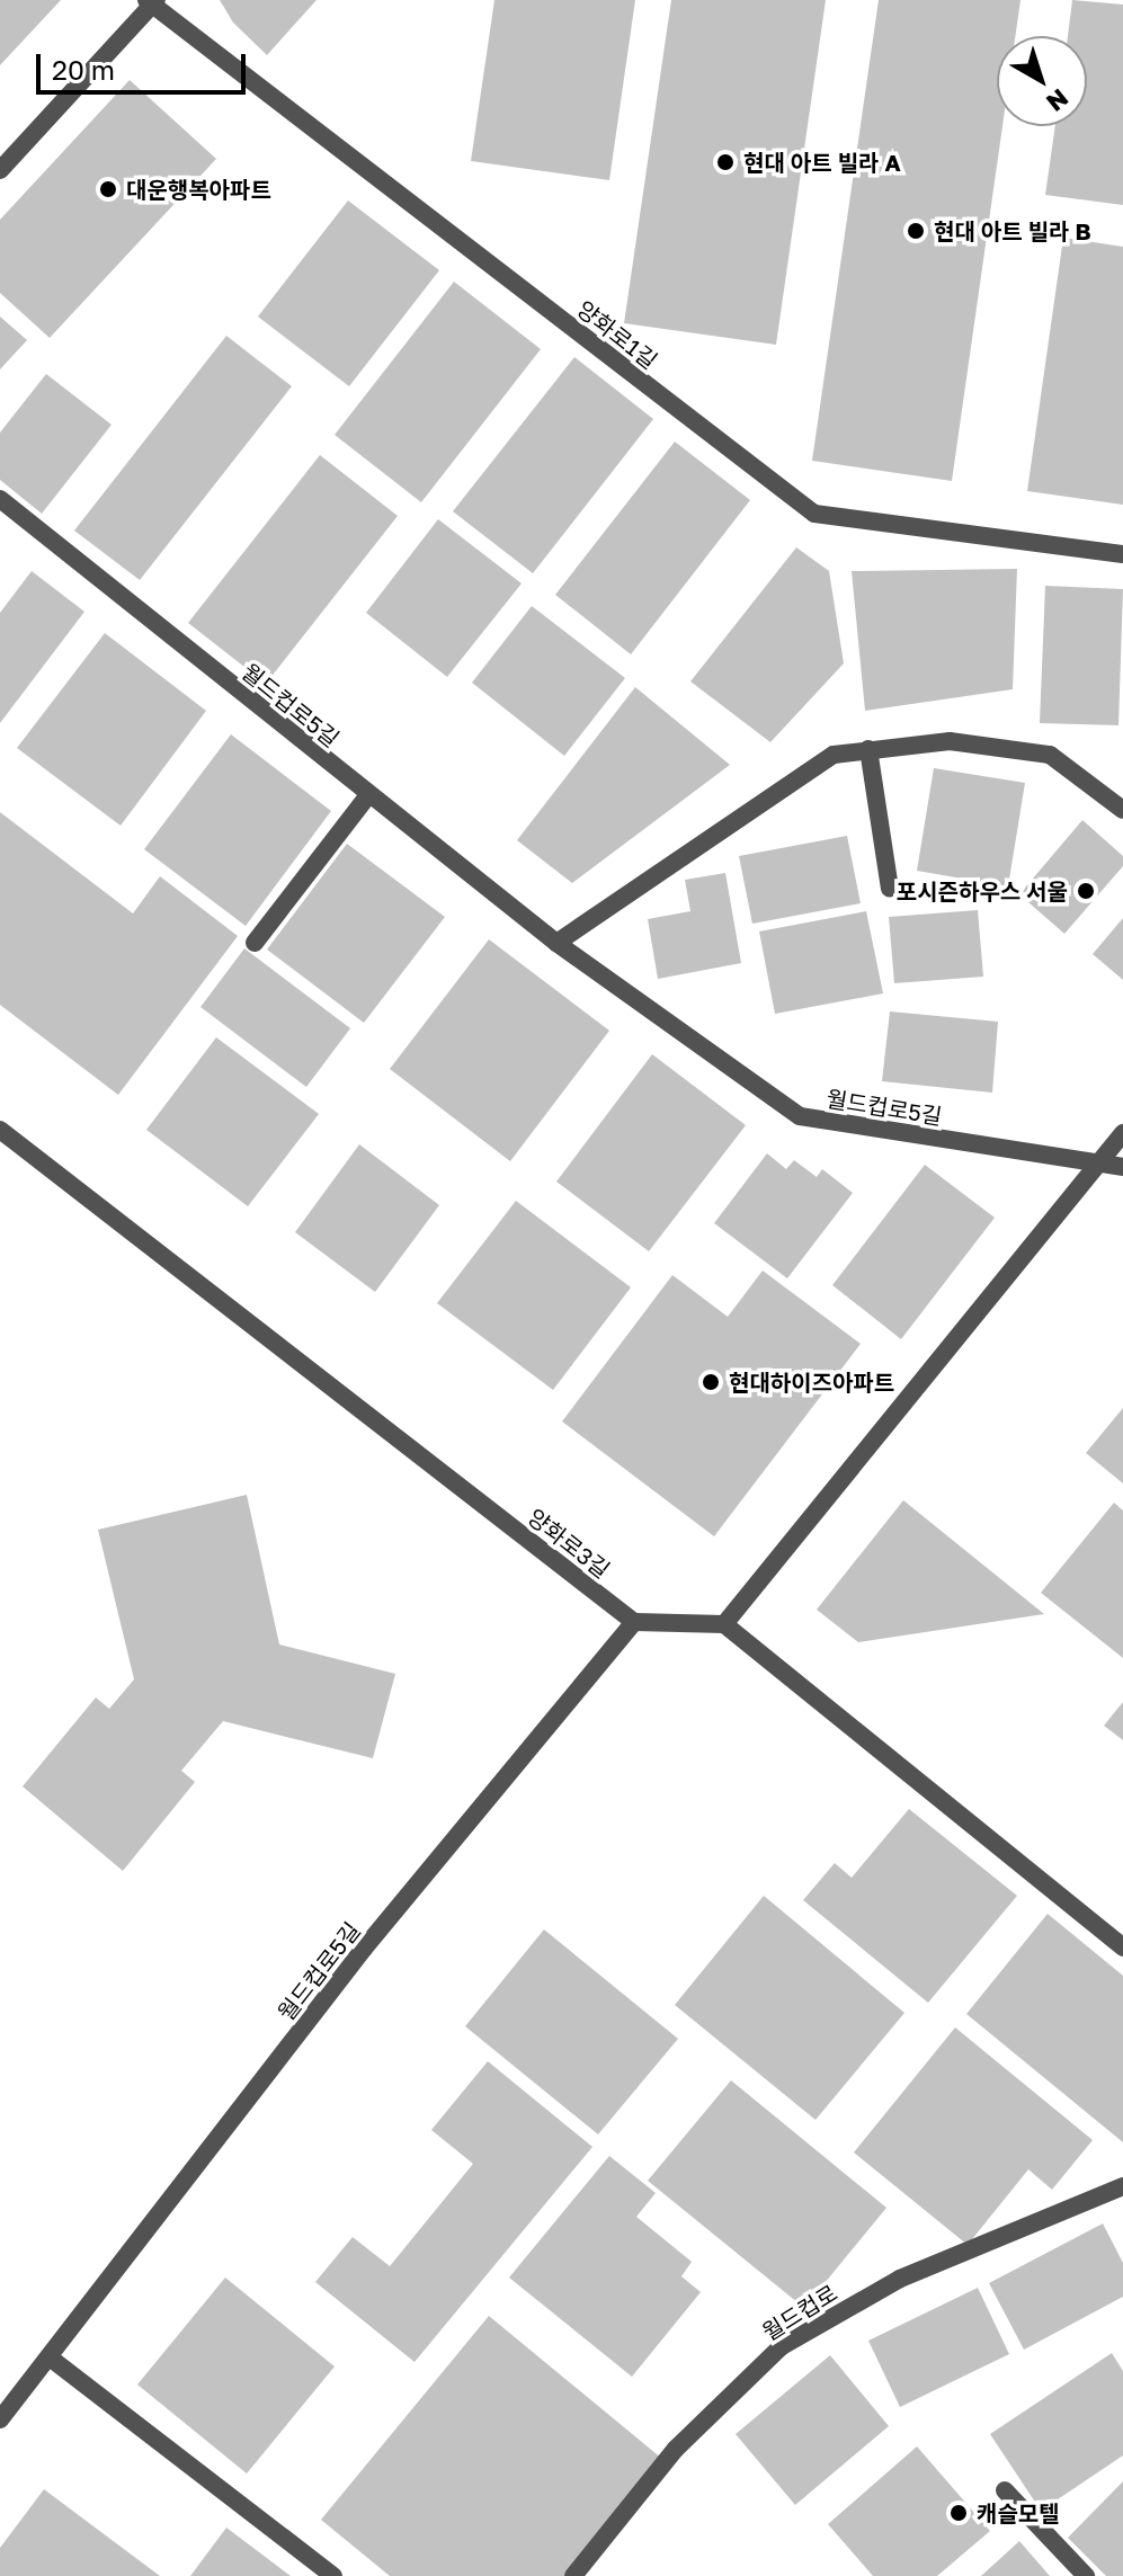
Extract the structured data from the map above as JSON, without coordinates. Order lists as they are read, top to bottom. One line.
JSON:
{"streets":{"lane":["양화로1길","월드컵로5길","양화로3길","월드컵로"]},"crossings":[["월드컵로5길","양화로3길"]],"places":["현대 아트 빌라 A","대운행복아파트","현대 아트 빌라 B","포시즌하우스 서울","현대하이즈아파트","캐슬모텔"],"scale_bar":"20 m","north":"bottom right"}
